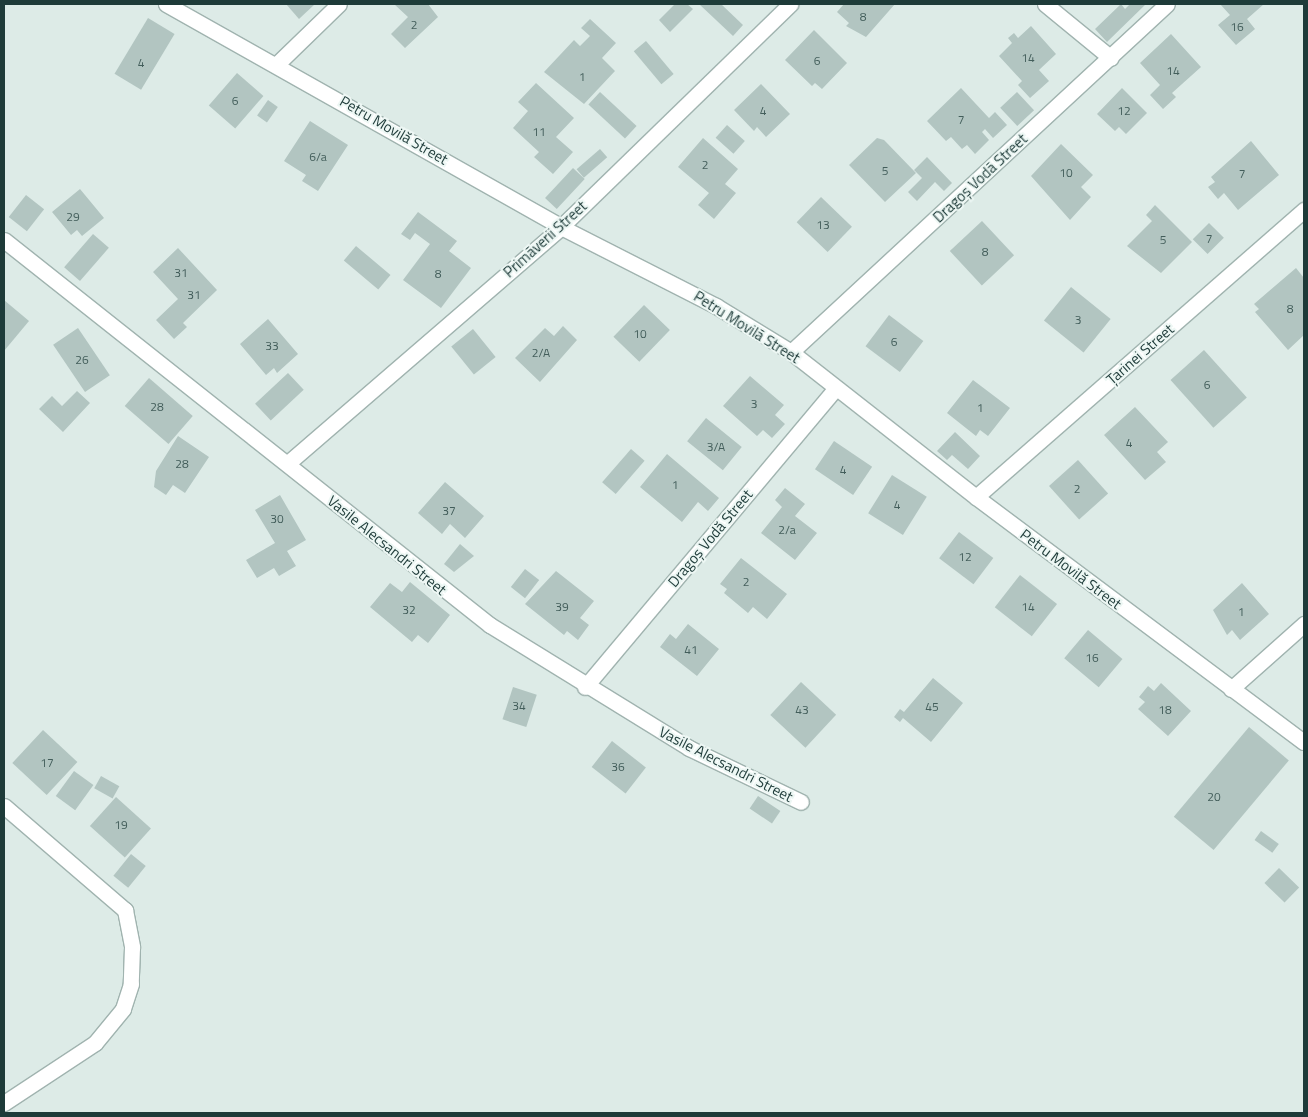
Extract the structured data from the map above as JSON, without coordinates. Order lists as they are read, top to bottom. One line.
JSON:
{"streets":{"street":["Petru Movilă Street","Dragoș Vodă Street","Primăverii Street","Țarinei Street","Vasile Alecsandri Street"]},"crossings":[["Petru Movilă Street","Dragoș Vodă Street"],["Petru Movilă Street","Primăverii Street"],["Petru Movilă Street","Țarinei Street"],["Dragoș Vodă Street","Vasile Alecsandri Street"],["Primăverii Street","Vasile Alecsandri Street"]],"house_numbers":["8","2","16","14","6","4","14","1","6","4","12","7","11","6/a","2","5","10","7","29","13","7","5","8","31","8","31","8","3","10","6","33","2/A","26","6","3","28","1","4","3/A","28","4","1","2","4","37","30","2/a","12","2","39","14","32","1","41","16","34","45","43","18","17","36","20","19"]}
